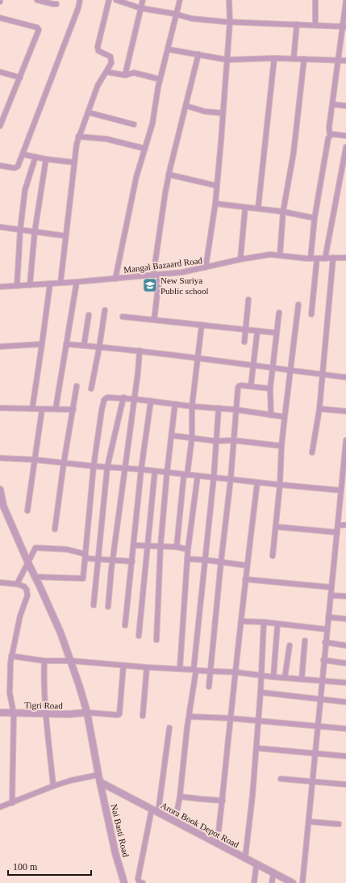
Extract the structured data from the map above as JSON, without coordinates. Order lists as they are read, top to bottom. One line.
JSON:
{"streets":{"street":["Mangal Bazaard Road","Tigri Road","Arora Book Depot Road","Nai Basti Road"]},"crossings":[["Tigri Road","Nai Basti Road"],["Arora Book Depot Road","Nai Basti Road"]],"places":{"school or university":["New Suriya Public school"]},"scale_bar":"100 m"}
